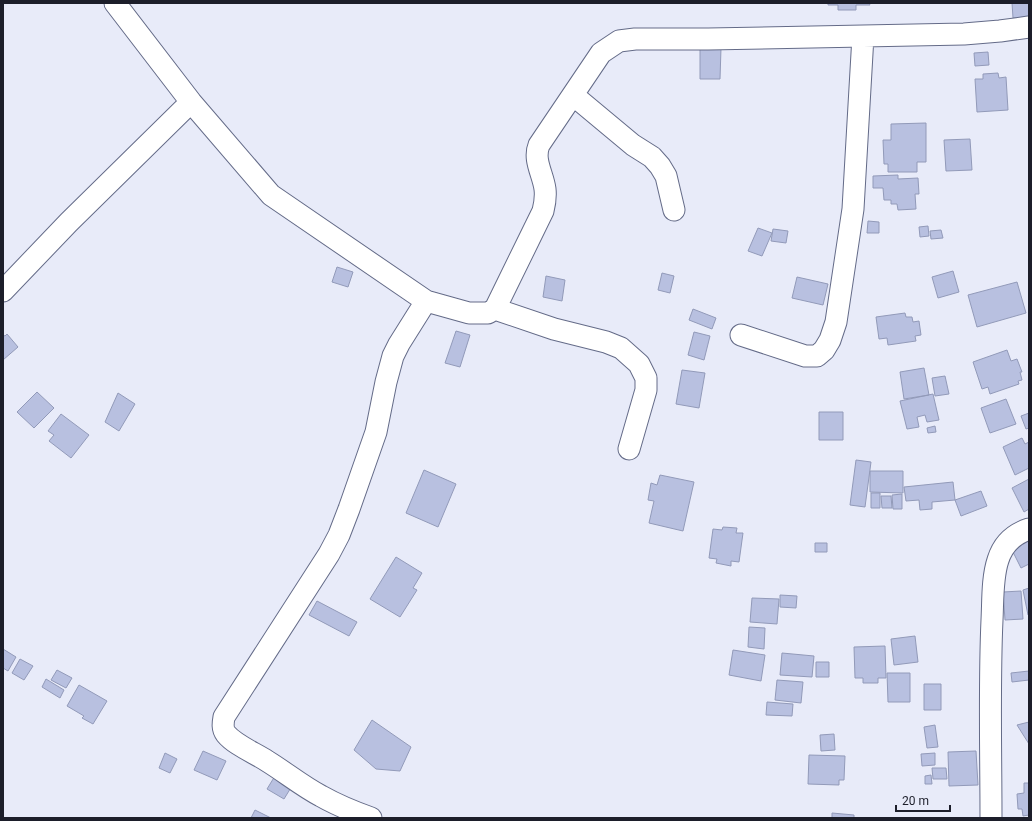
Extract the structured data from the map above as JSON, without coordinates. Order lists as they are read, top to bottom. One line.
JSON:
{"scale_bar":"20 m"}
